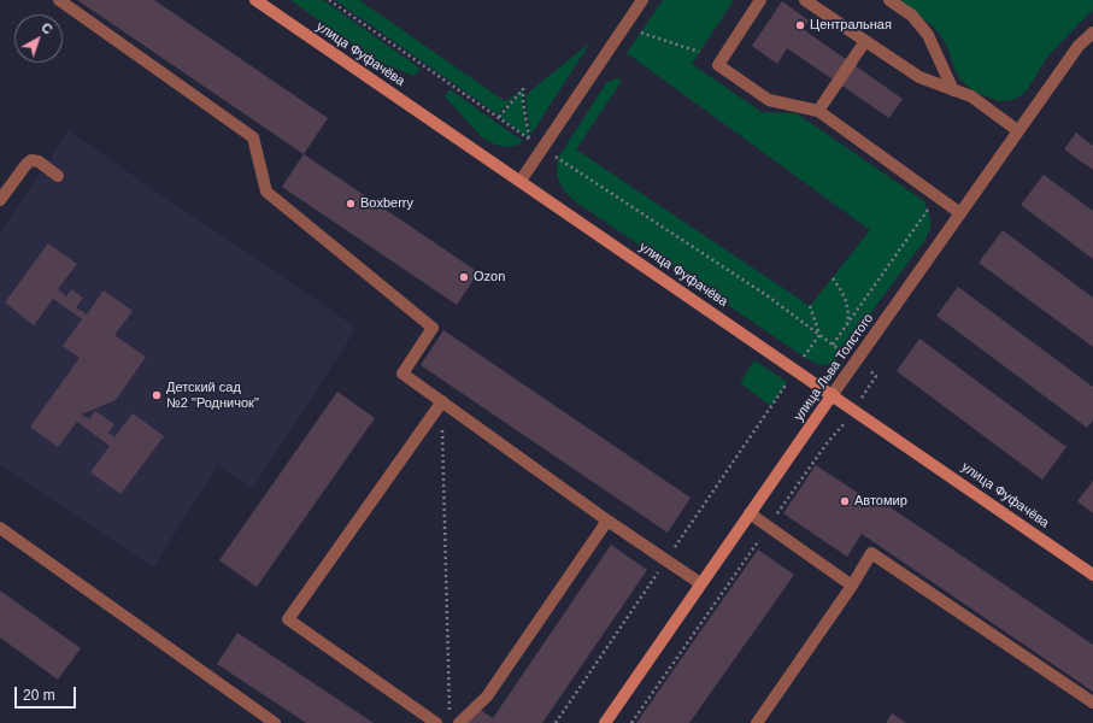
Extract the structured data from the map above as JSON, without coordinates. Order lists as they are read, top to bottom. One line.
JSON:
{"streets":{"street":["улица Фуфачёва","улица Льва Толстого"]},"crossings":[["улица Фуфачёва","улица Льва Толстого"]],"places":["Центральная","Boxberry","Ozon","Детский сад №2 \"Родничок\"","Автомир"],"scale_bar":"20 m","north":"top right"}
